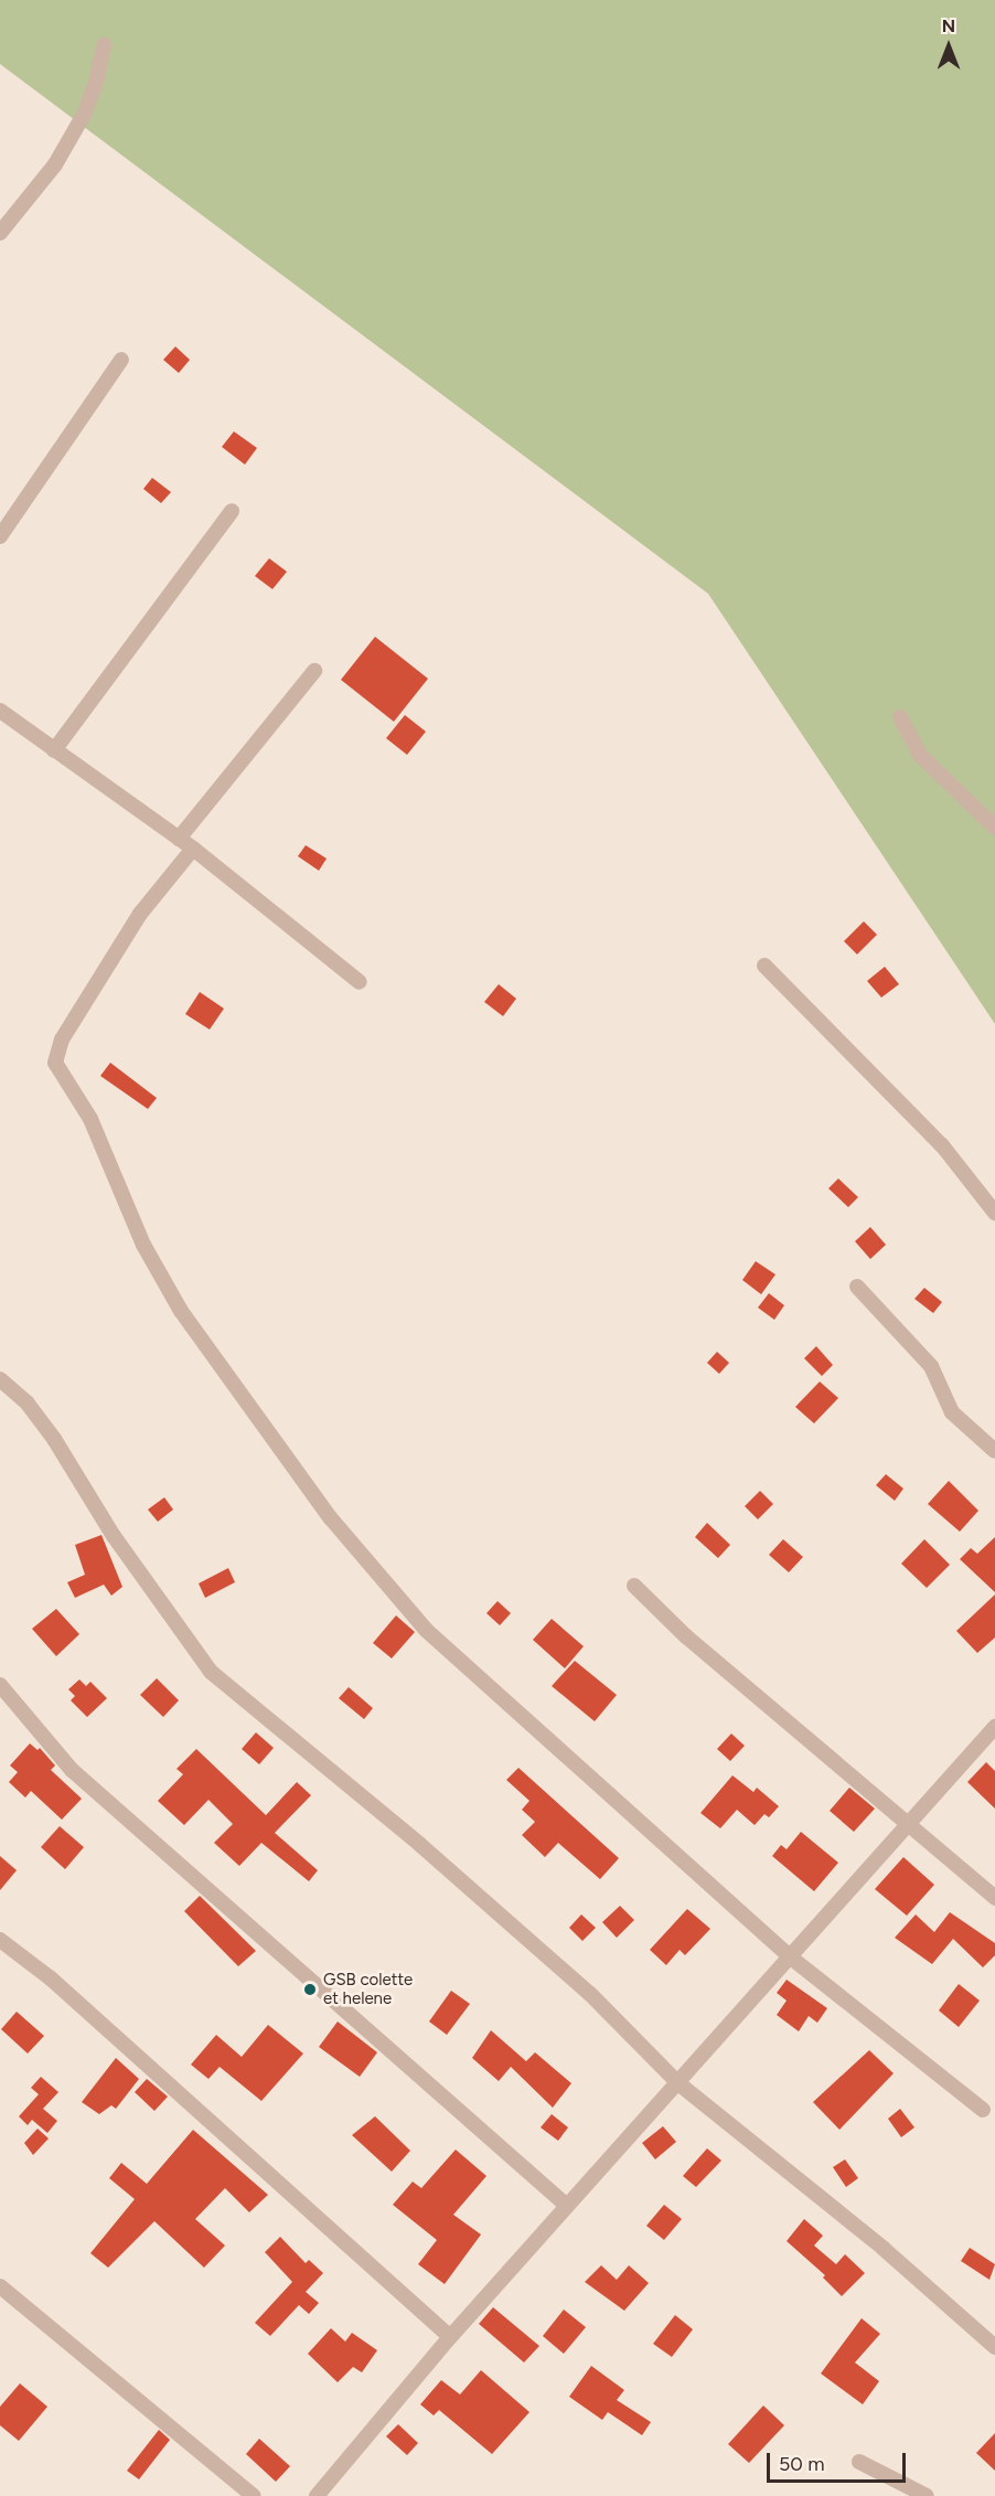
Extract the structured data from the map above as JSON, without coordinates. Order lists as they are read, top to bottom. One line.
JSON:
{"places":["GSB colette et helene"],"scale_bar":"50 m","north":"top"}
